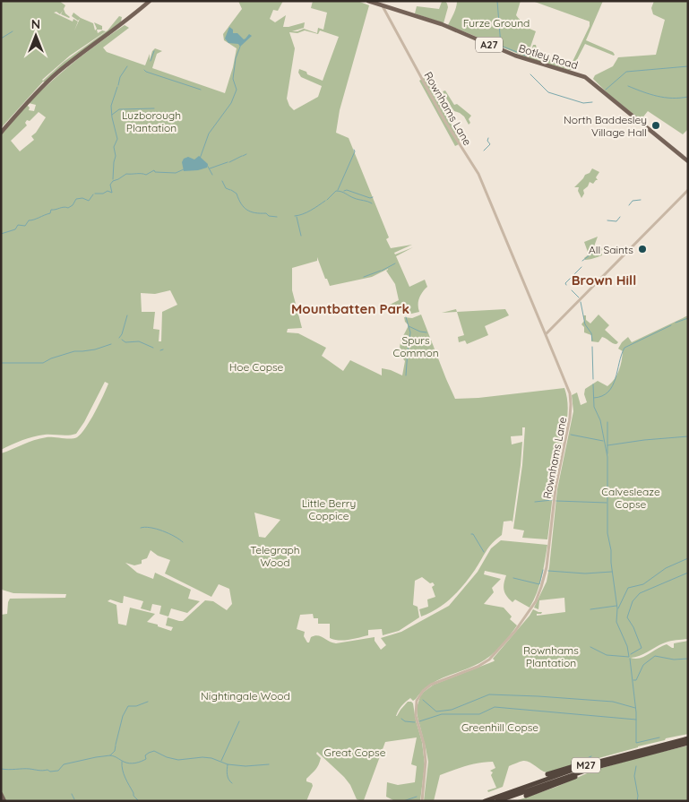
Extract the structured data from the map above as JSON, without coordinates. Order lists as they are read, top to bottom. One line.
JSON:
{"streets":{"highway":["M27"],"main road":["A27","Botley Road"],"street":["Rownhams Lane"]},"crossings":[["Botley Road","Rownhams Lane"]],"districts":["Brown Hill","Mountbatten Park"],"parks":["Furze Ground","Luzborough Plantation","Spurs Common","Hoe Copse","Calvesleaze Copse","Little Berry Coppice","Telegraph Wood","Rownhams Plantation","Nightingale Wood","Greenhill Copse","Great Copse"],"places":["North Baddesley Village Hall","All Saints"],"north":"top"}
